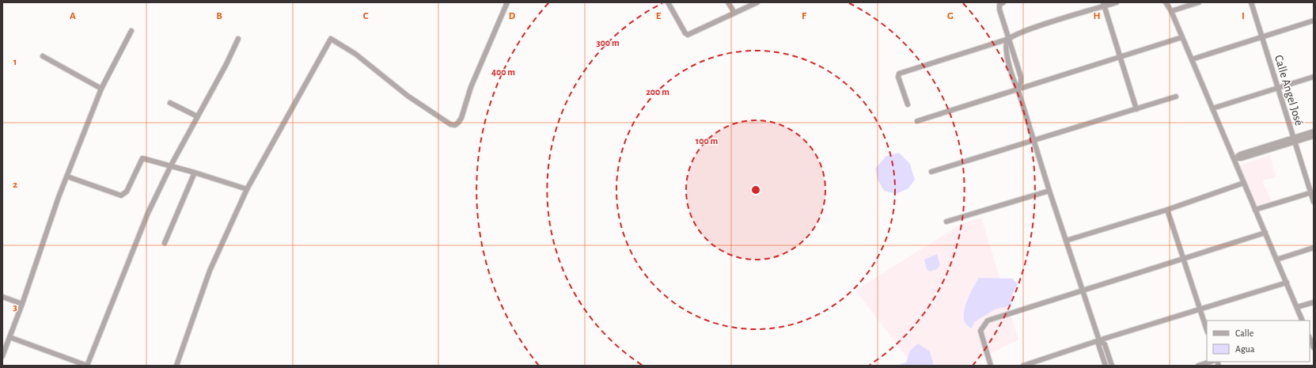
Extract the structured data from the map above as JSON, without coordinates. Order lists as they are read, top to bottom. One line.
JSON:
{"streets":{"street":["Calle Angel José"]},"legend":["Calle","Agua"],"grid":{"columns":["A","B","C","D","E","F","G","H","I"],"rows":["1","2","3"]},"rings":["300 m","400 m","200 m","100 m"]}
